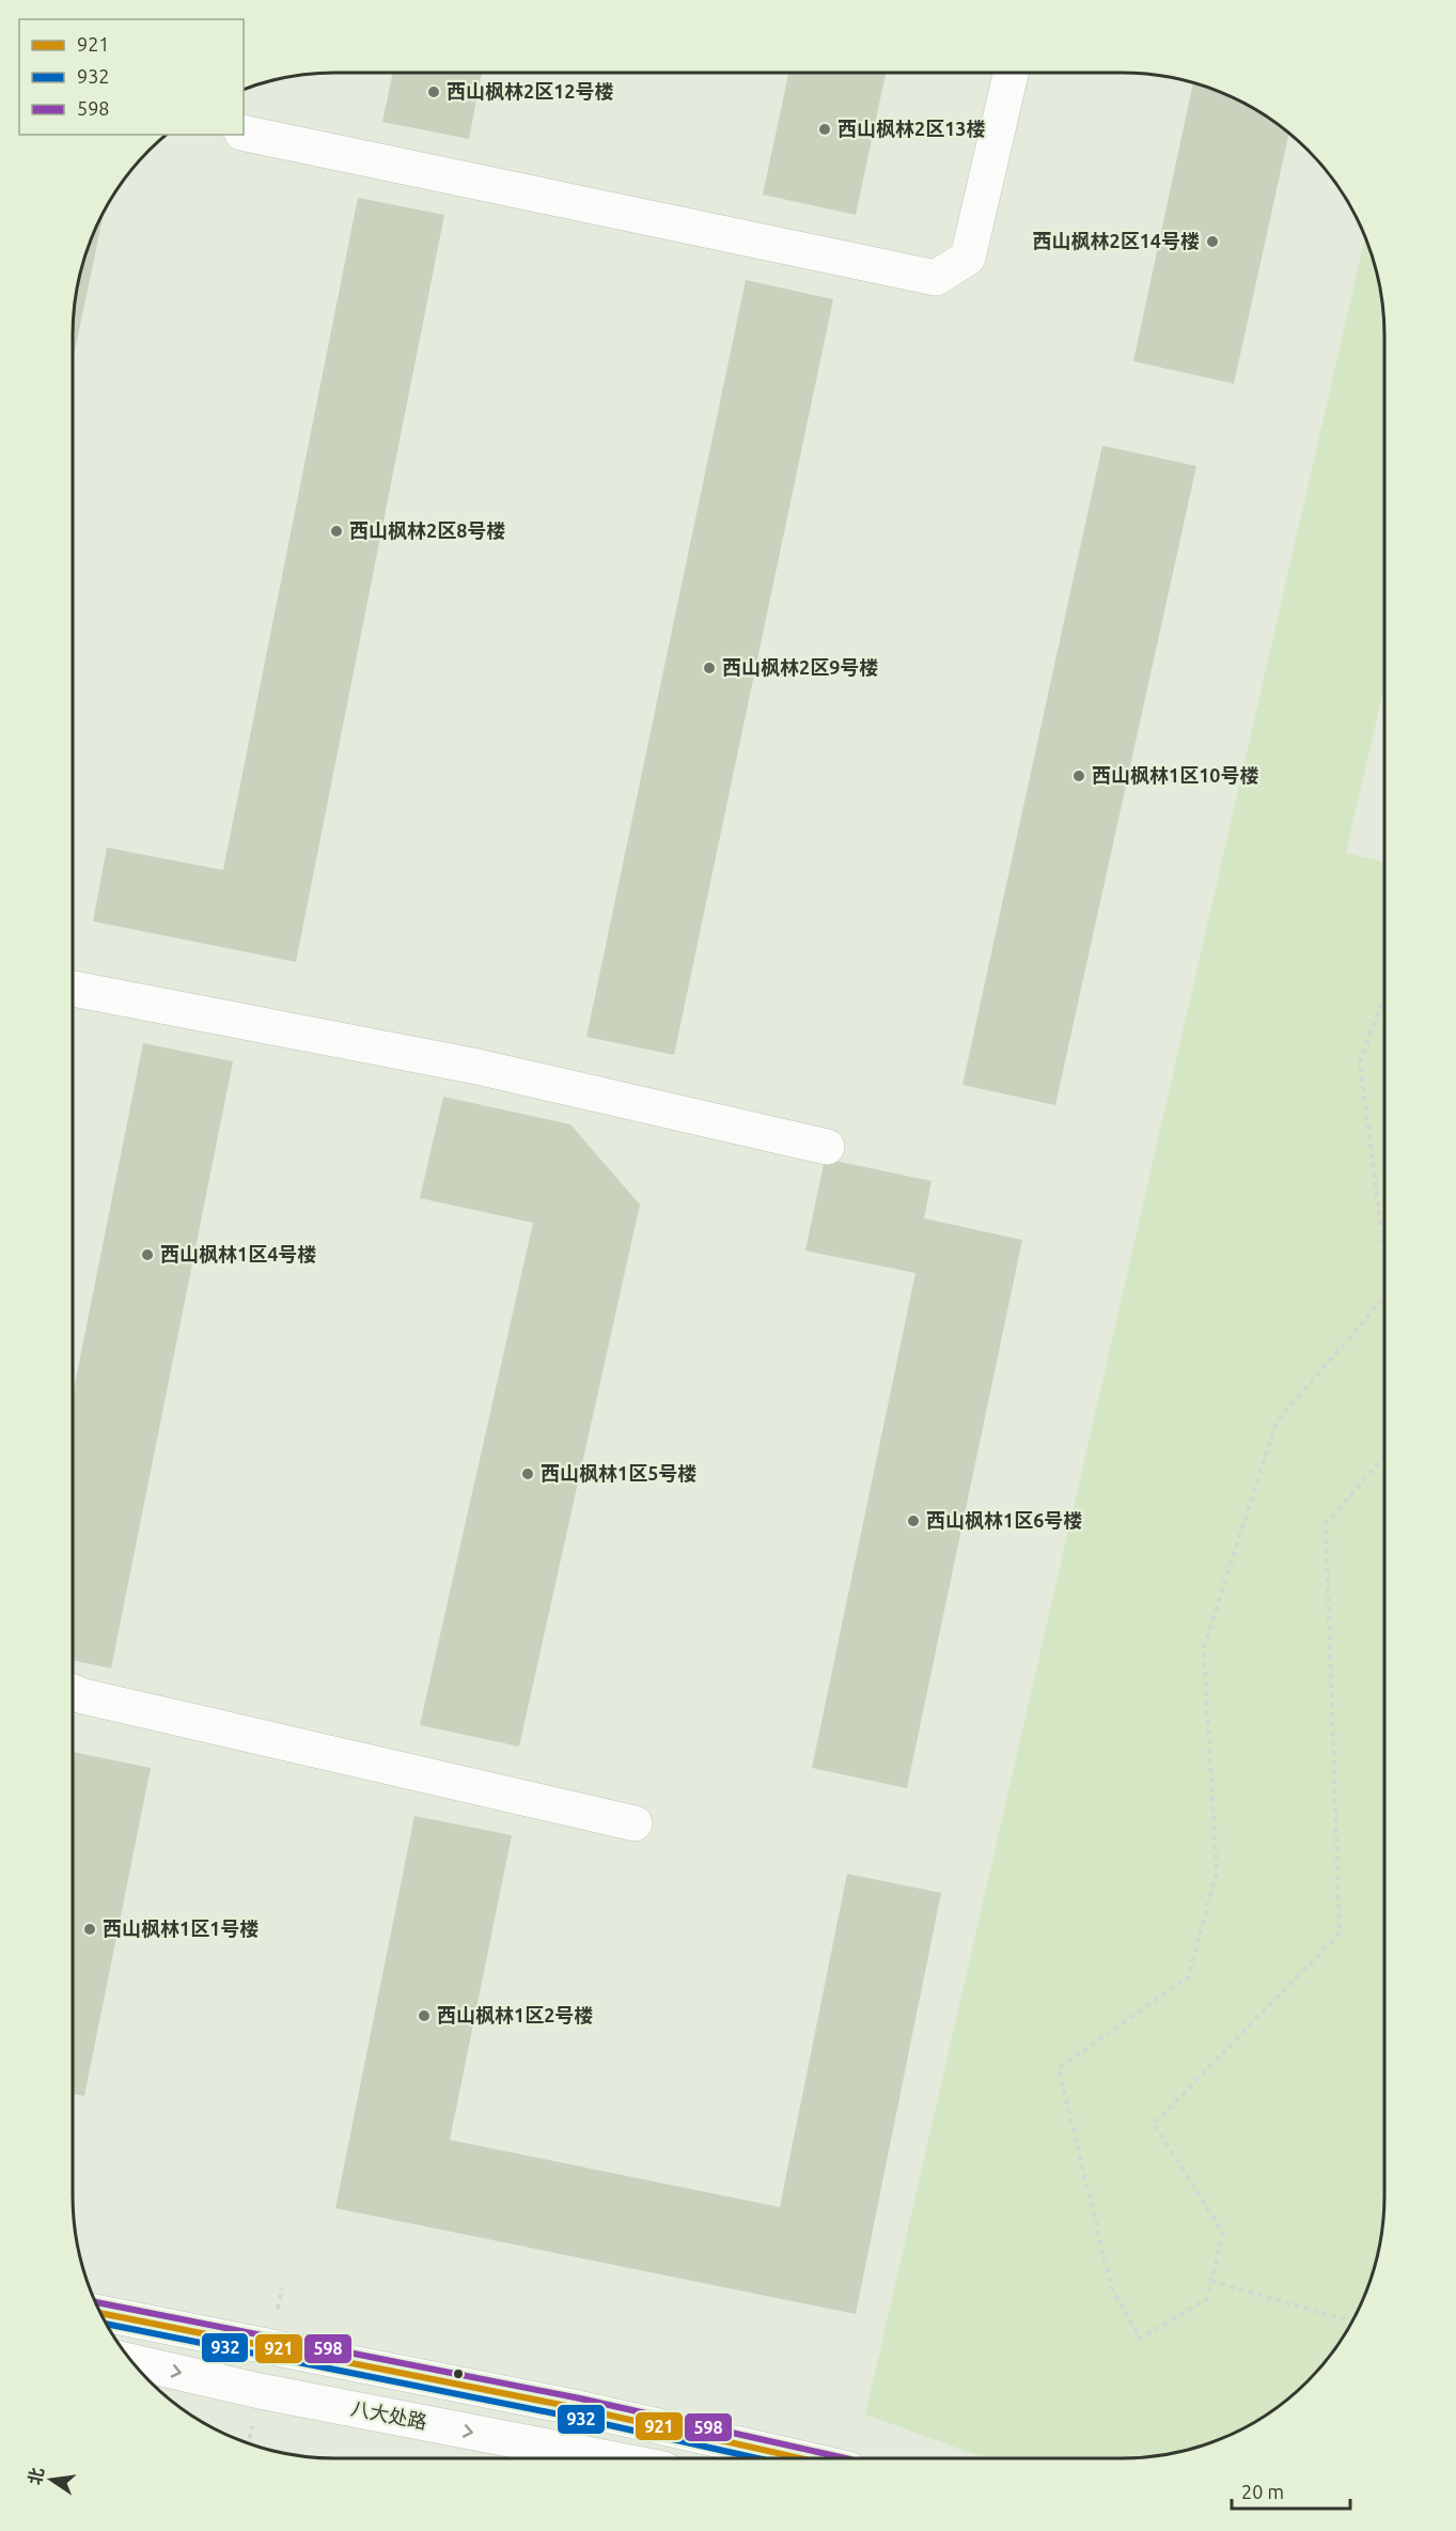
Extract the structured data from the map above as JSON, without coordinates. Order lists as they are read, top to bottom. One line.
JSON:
{"streets":{"street":["八大处路"]},"places":["西山枫林2区12号楼","西山枫林2区13楼","西山枫林2区14号楼","西山枫林2区8号楼","西山枫林2区9号楼","西山枫林1区10号楼","西山枫林1区4号楼","西山枫林1区5号楼","西山枫林1区6号楼","西山枫林1区1号楼","西山枫林1区2号楼"],"lines":["transit line 598","transit line 921","transit line 932"],"legend":["921","932","598"],"scale_bar":"20 m","north":"left"}
